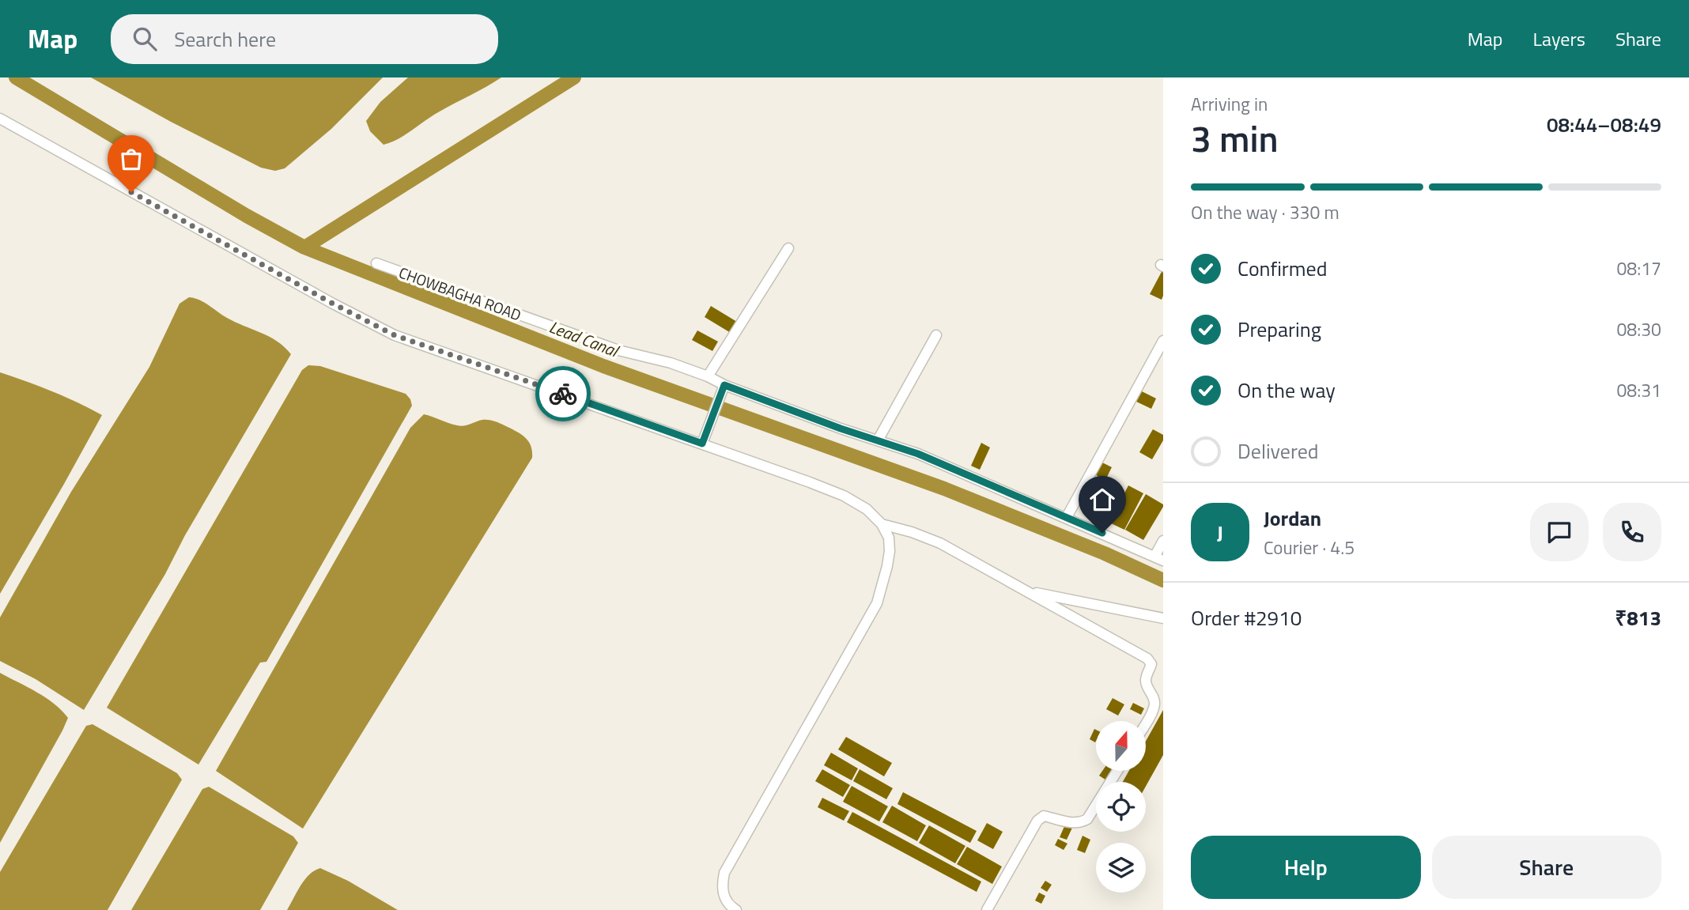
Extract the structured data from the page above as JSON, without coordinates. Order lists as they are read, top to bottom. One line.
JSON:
{"streets":{"street":["CHOWBAGHA ROAD"]},"water":["Lead Canal"],"north":"top","page":{"header":"Map","search":"Search here","nav":["Map","Layers","Share"],"heading":["3 min","Arriving in","08:44–08:49"],"panel":["Jordan","Courier · 4.5","Order #2910","₹813"],"bar":"On the way · 330 m","list":[["Confirmed","08:17"],["Preparing","08:30"],["On the way","08:31"],"Delivered"],"round":"J","buttons":["Help","Share"]}}
